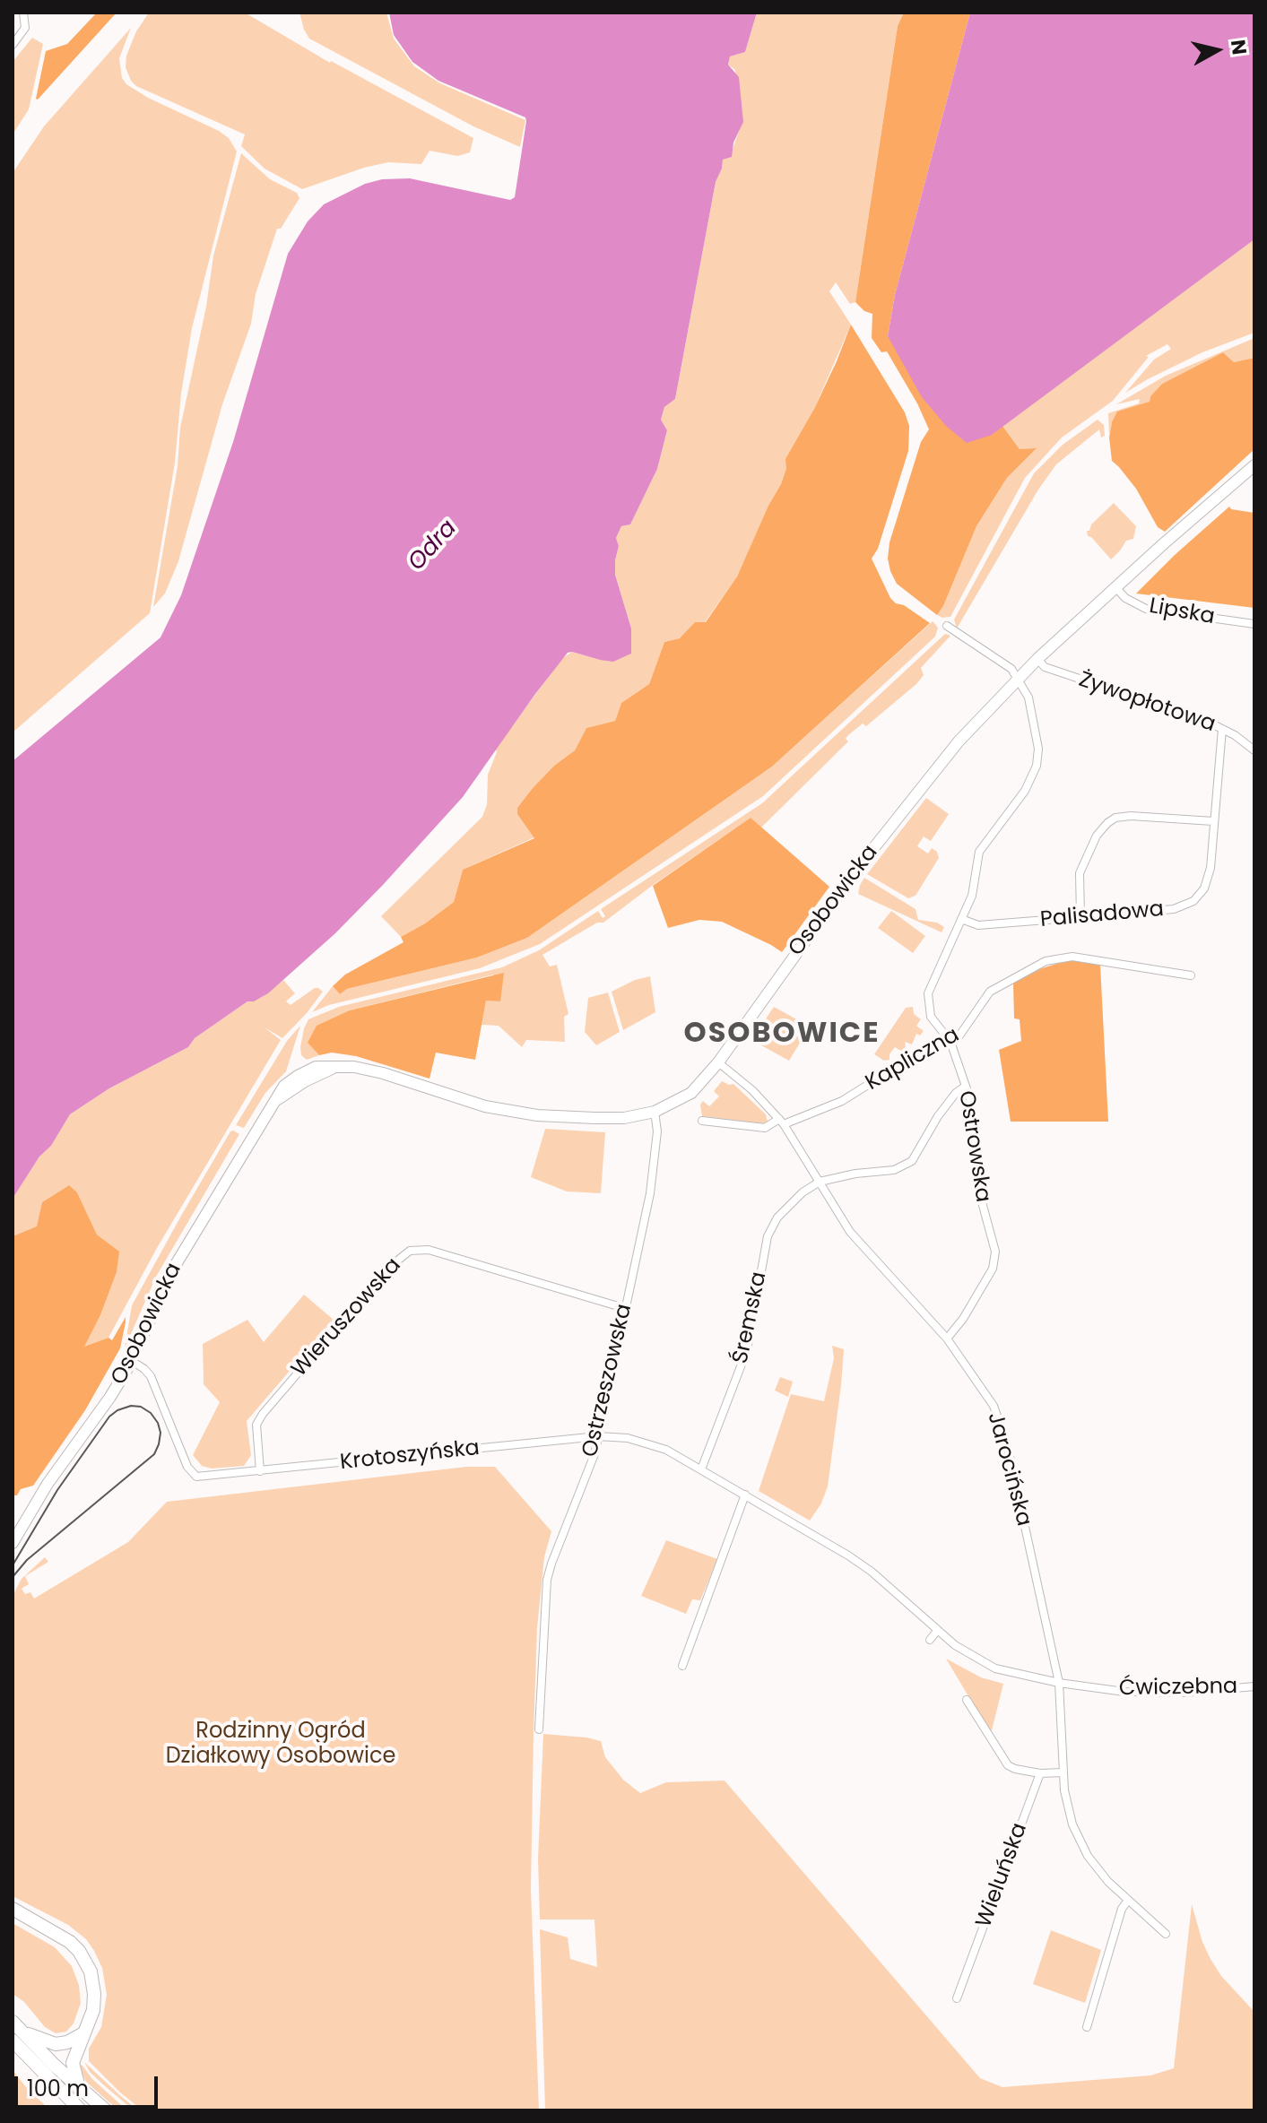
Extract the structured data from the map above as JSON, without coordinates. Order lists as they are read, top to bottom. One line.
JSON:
{"streets":{"street":["Lipska","Żywopłotowa","Osobowicka","Palisadowa","Kapliczna","Ostrowska","Wieruszowska","Śremska","Ostrzeszowska","Krotoszyńska","Jarocińska","Ćwiczebna","Wieluńska"]},"crossings":[["Lipska","Osobowicka"],["Żywopłotowa","Osobowicka"],["Żywopłotowa","Palisadowa"],["Osobowicka","Ostrowska"],["Osobowicka","Ostrzeszowska"],["Osobowicka","Krotoszyńska"],["Osobowicka","Jarocińska"],["Palisadowa","Ostrowska"],["Kapliczna","Ostrowska"],["Kapliczna","Jarocińska"],["Ostrowska","Jarocińska"],["Wieruszowska","Ostrzeszowska"],["Wieruszowska","Krotoszyńska"],["Śremska","Krotoszyńska"],["Śremska","Jarocińska"],["Ostrzeszowska","Krotoszyńska"],["Krotoszyńska","Jarocińska"],["Krotoszyńska","Ćwiczebna"],["Jarocińska","Ćwiczebna"]],"districts":["OSOBOWICE"],"water":["Odra"],"parks":["Rodzinny Ogród Działkowy Osobowice"],"scale_bar":"100 m","north":"right"}
